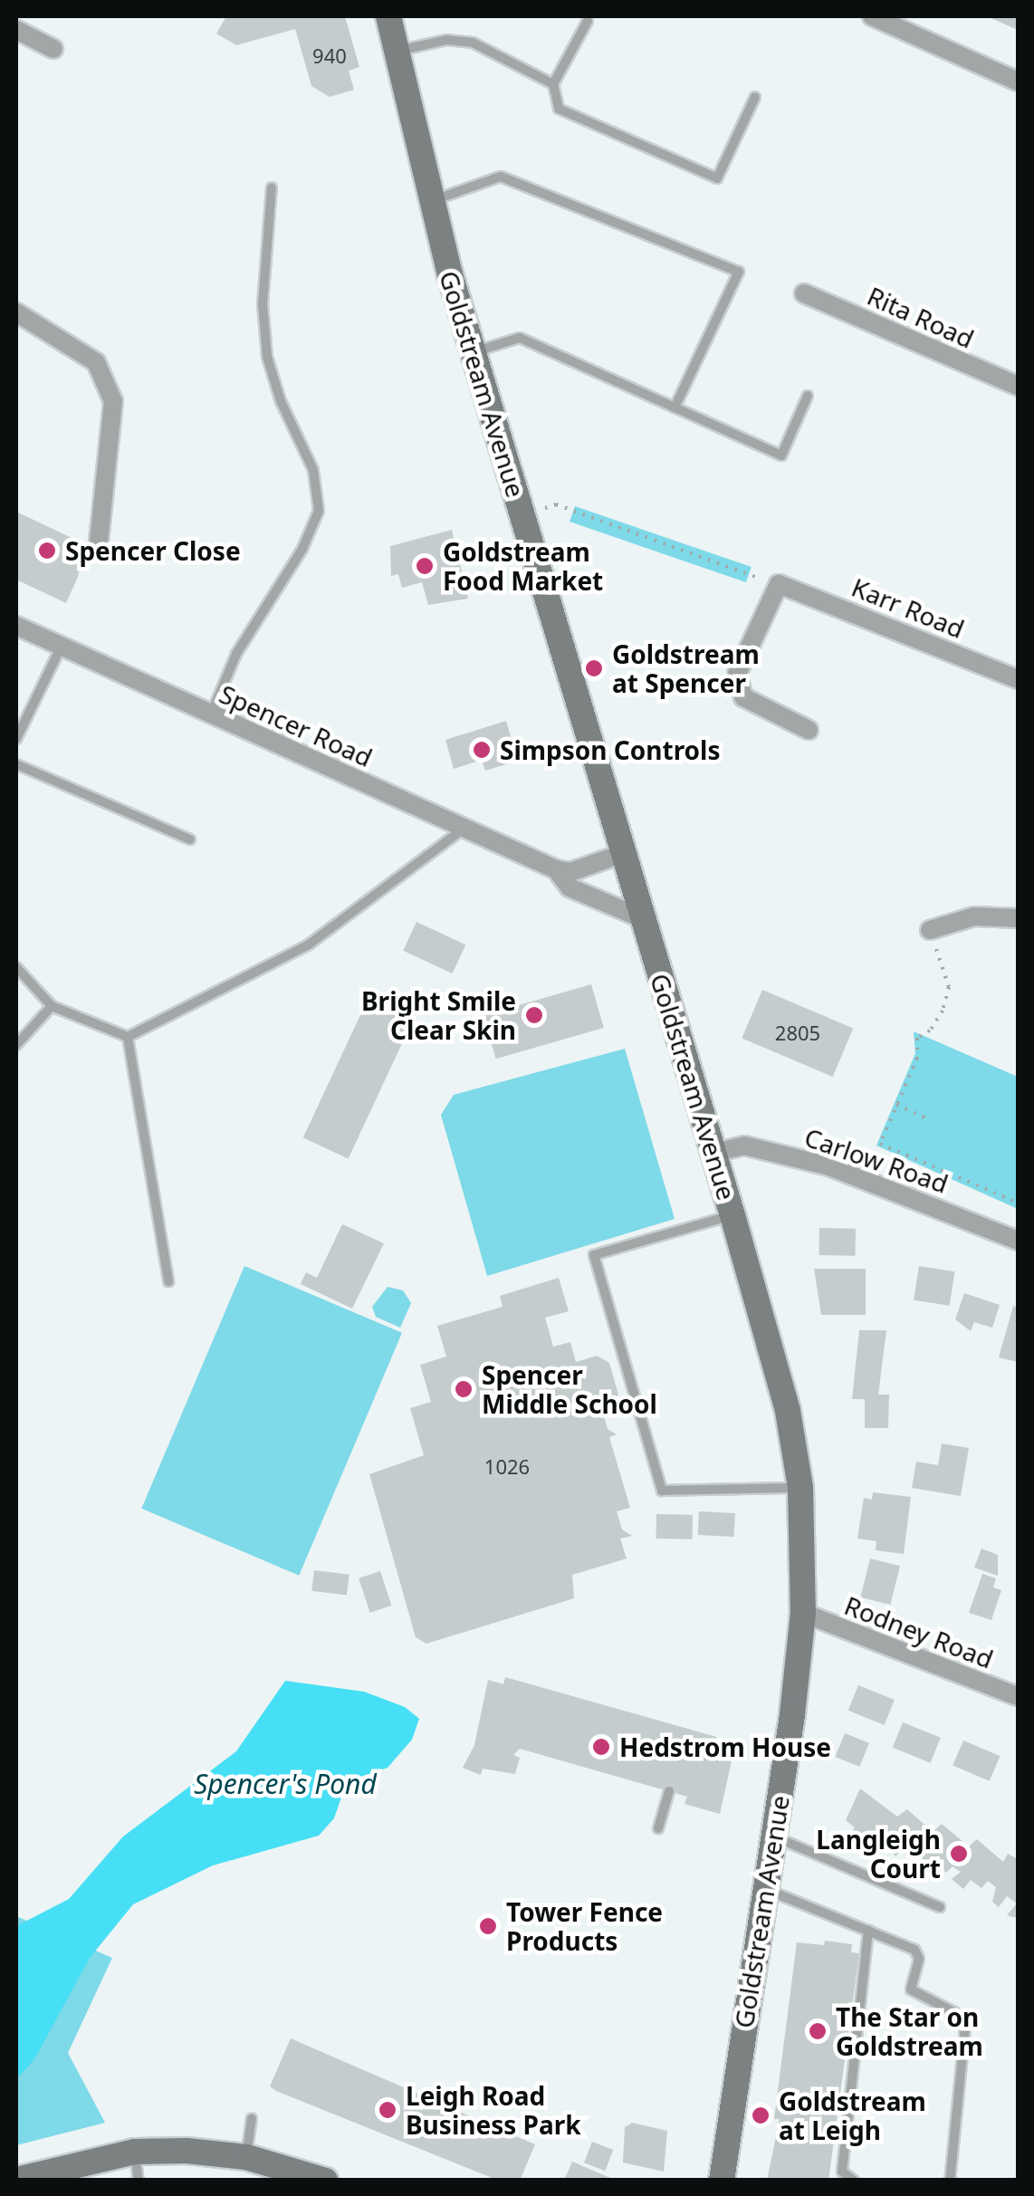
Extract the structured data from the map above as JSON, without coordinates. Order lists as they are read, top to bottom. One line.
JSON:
{"streets":{"main road":["Goldstream Avenue"],"street":["Rita Road","Karr Road","Spencer Road","Carlow Road","Rodney Road"]},"crossings":[["Goldstream Avenue","Spencer Road"],["Goldstream Avenue","Carlow Road"],["Goldstream Avenue","Rodney Road"]],"water":["Spencer's Pond"],"places":["Spencer Close","Goldstream Food Market","Goldstream at Spencer","Simpson Controls","Bright Smile Clear Skin","Spencer Middle School","Hedstrom House","Langleigh Court","Tower Fence Products","The Star on Goldstream","Leigh Road Business Park","Goldstream at Leigh"],"house_numbers":["940","2805","1026"]}
